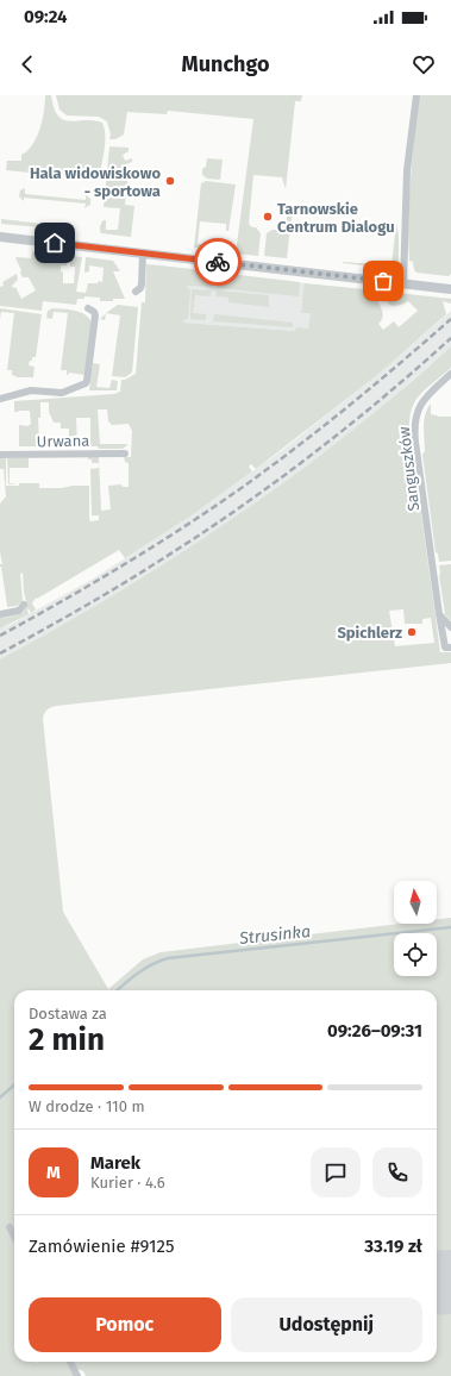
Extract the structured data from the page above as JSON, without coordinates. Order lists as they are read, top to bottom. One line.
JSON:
{"streets":{"street":["Urwana","Sanguszków"]},"water":["Strusinka"],"places":["Hala widowiskowo - sportowa","Tarnowskie Centrum Dialogu","Spichlerz"],"north":"top","page":{"status":"09:24","header":"Munchgo","heading":["2 min","Dostawa za","09:26–09:31"],"panel":["Marek","Kurier · 4.6","Zamówienie #9125","33.19 zł"],"bar":"W drodze · 110 m","round":"M","buttons":["Pomoc","Udostępnij"]}}
